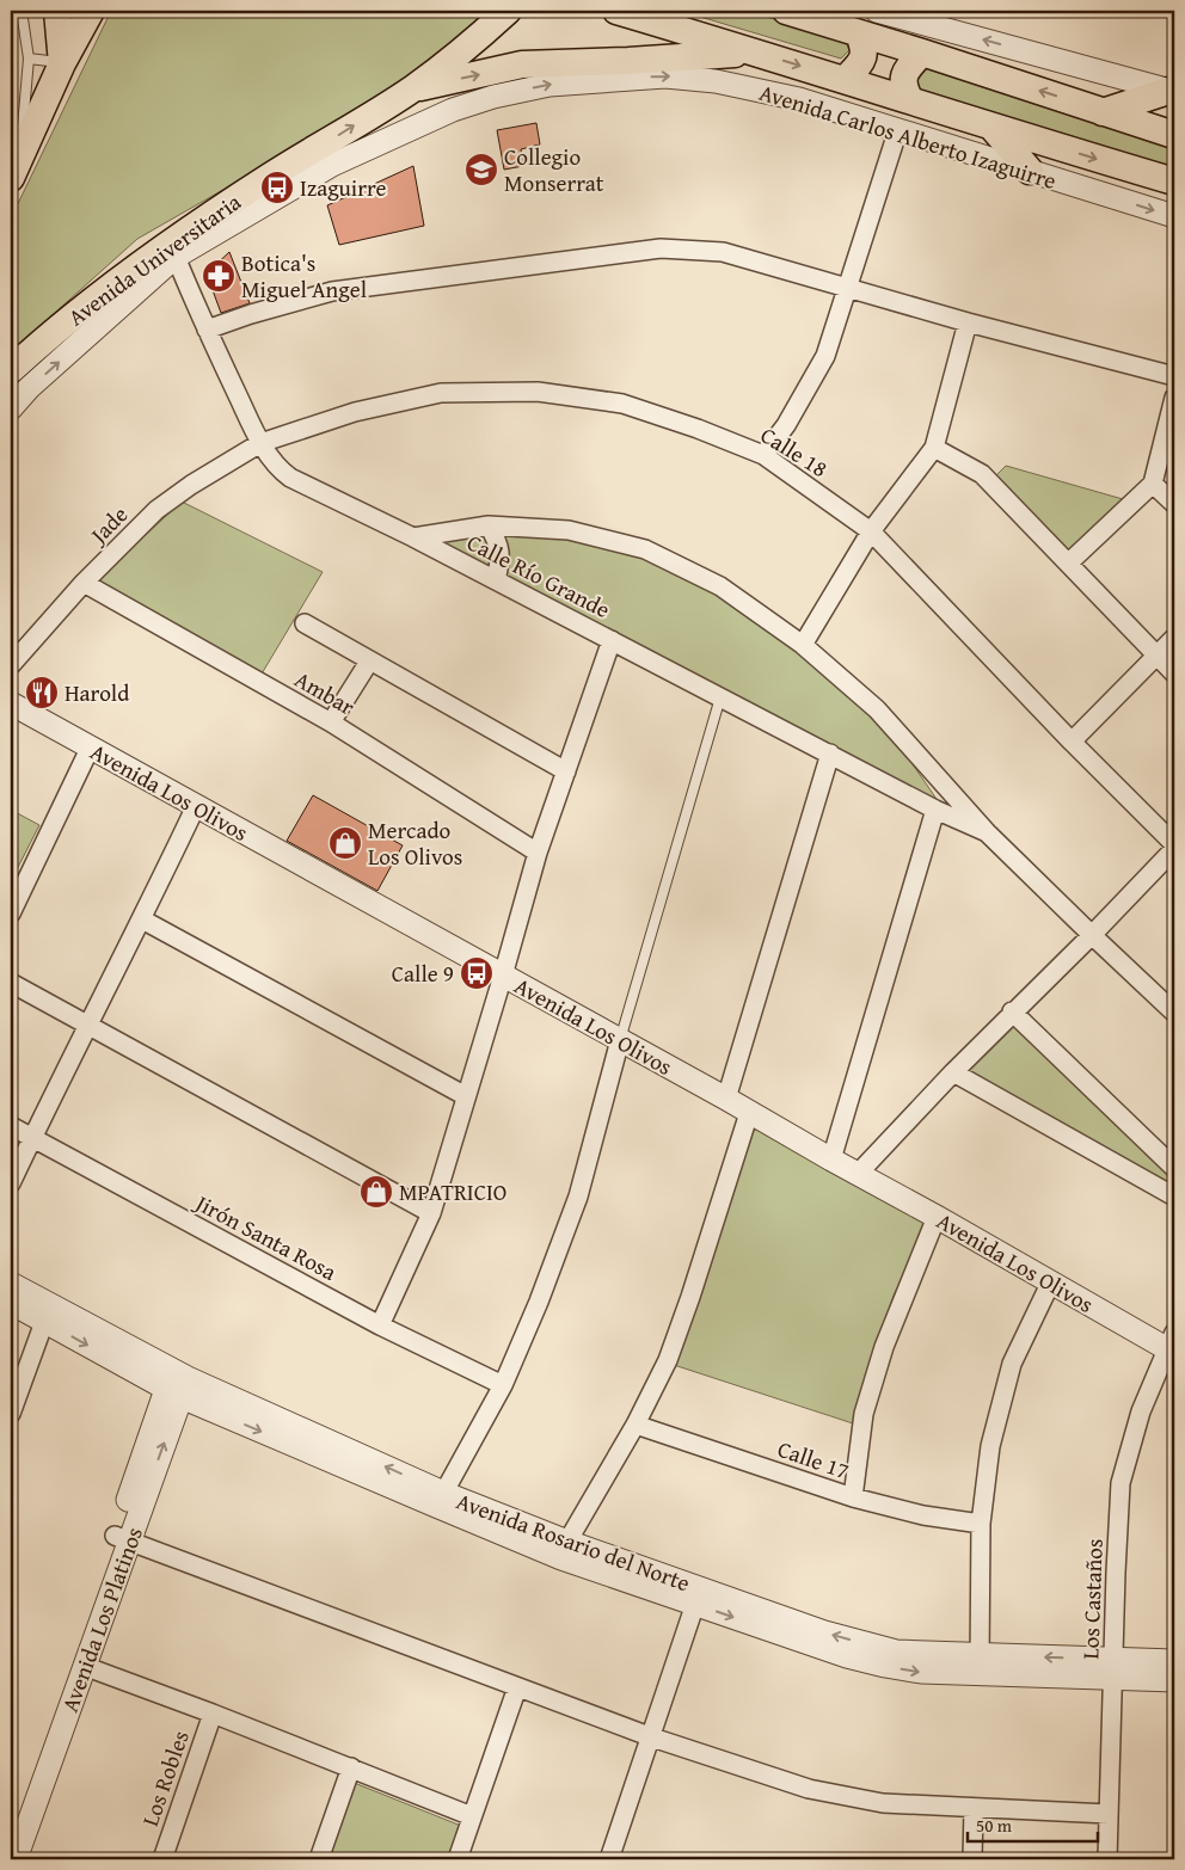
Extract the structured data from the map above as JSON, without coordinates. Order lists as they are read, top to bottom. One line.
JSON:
{"streets":{"main road":["Avenida Carlos Alberto Izaguirre","Avenida Universitaria"],"street":["Calle 18","Jade","Calle Río Grande","Ambar","Avenida Los Olivos","Jirón Santa Rosa","Calle 17","Avenida Rosario del Norte","Los Castaños","Avenida Los Platinos","Los Robles"]},"crossings":[["Avenida Carlos Alberto Izaguirre","Avenida Universitaria"],["Avenida Universitaria","Calle Río Grande"],["Calle 18","Jade"],["Calle 18","Calle Río Grande"],["Jade","Calle Río Grande"],["Jade","Ambar"],["Avenida Los Olivos","Los Castaños"],["Avenida Rosario del Norte","Los Castaños"],["Avenida Rosario del Norte","Avenida Los Platinos"]],"places":{"school or university":["Collegio Monserrat"],"bus stop":["Izaguirre","Calle 9"],"pharmacy":["Botica's Miguel Angel"],"restaurant":["Harold"],"shop":["Mercado Los Olivos","MPATRICIO"]},"scale_bar":"50 m"}
